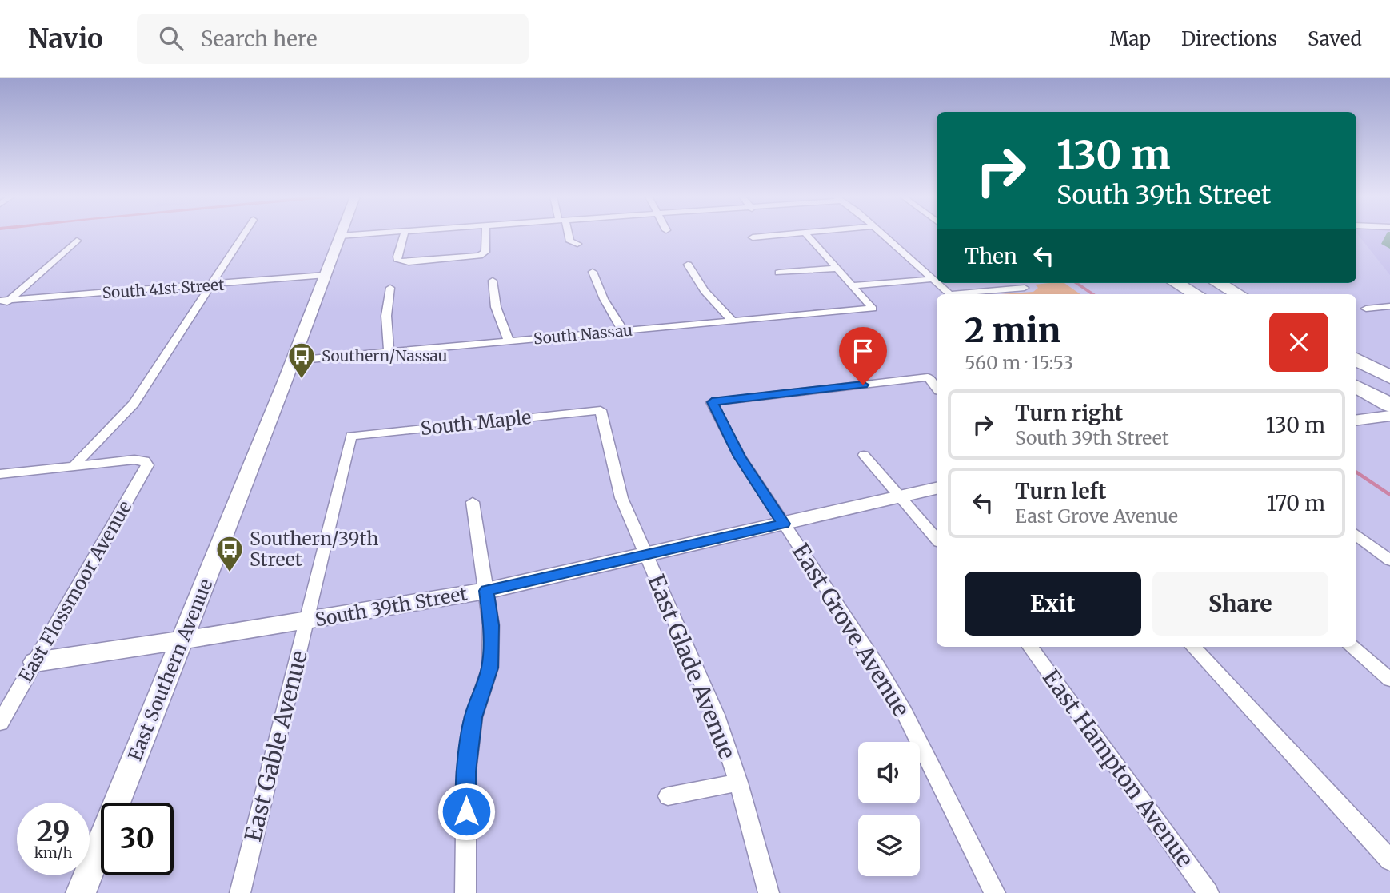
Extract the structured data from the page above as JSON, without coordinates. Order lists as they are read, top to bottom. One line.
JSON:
{"streets":{"main road":["South 39th Street","East Southern Avenue"],"street":["South 41st Street","South Nassau","South Maple","East Flossmoor Avenue","East Grove Avenue","East Glade Avenue","East Gable Avenue","East Hampton Avenue"]},"crossings":[["South 41st Street","East Southern Avenue"],["South Nassau","East Southern Avenue"],["South Maple","East Glade Avenue"],["South Maple","East Gable Avenue"],["East Flossmoor Avenue","South 39th Street"],["South 39th Street","East Grove Avenue"],["South 39th Street","East Glade Avenue"],["South 39th Street","East Southern Avenue"],["South 39th Street","East Gable Avenue"]],"places":{"bus stop":["Southern/Nassau","Southern/39th Street"]},"page":{"header":"Navio","search":"Search here","nav":["Map","Directions","Saved"],"turn":["130 m","South 39th Street"],"then":"Then","heading":["2 min","560 m · 15:53"],"list":[{"name":"Turn right","note":"South 39th Street","value":"130 m"},{"name":"Turn left","note":"East Grove Avenue","value":"170 m"}],"buttons":["Exit","Share"],"speed":"29 km/h","limit":"30"}}
